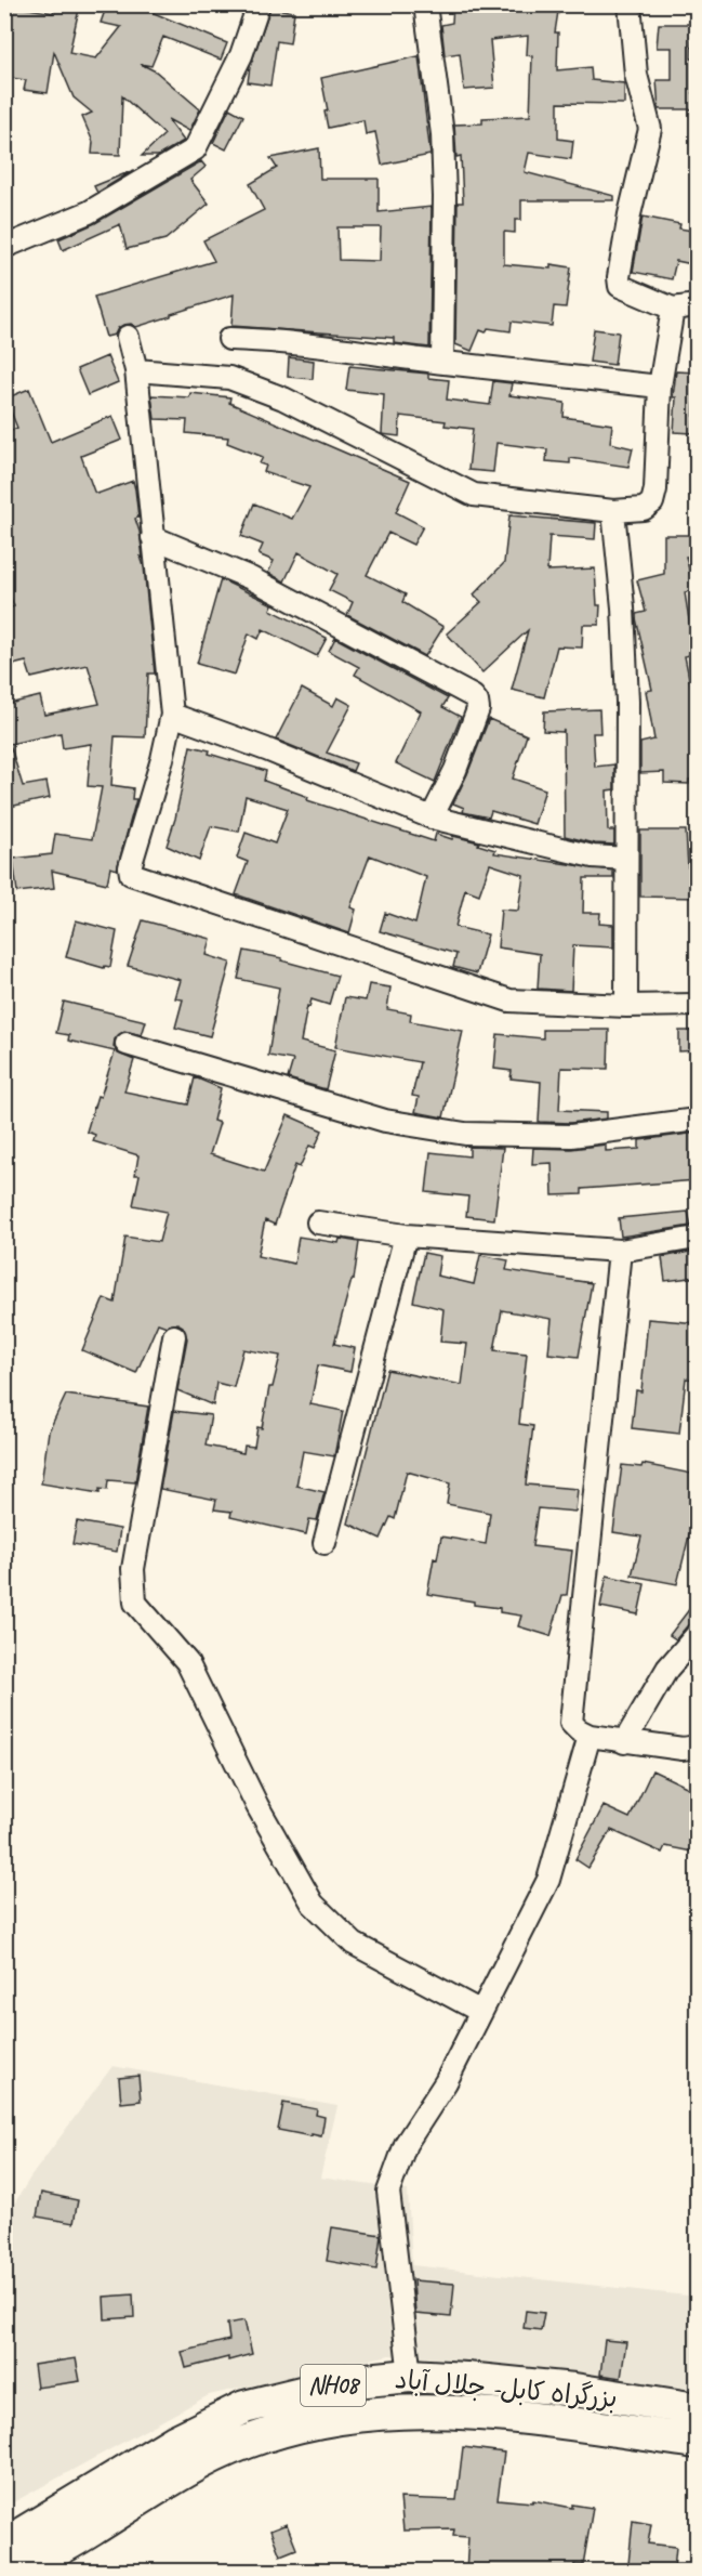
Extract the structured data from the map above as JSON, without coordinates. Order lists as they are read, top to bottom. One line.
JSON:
{"streets":{"highway":["NH08","بزرگراه کابل- جلال آباد"]}}
